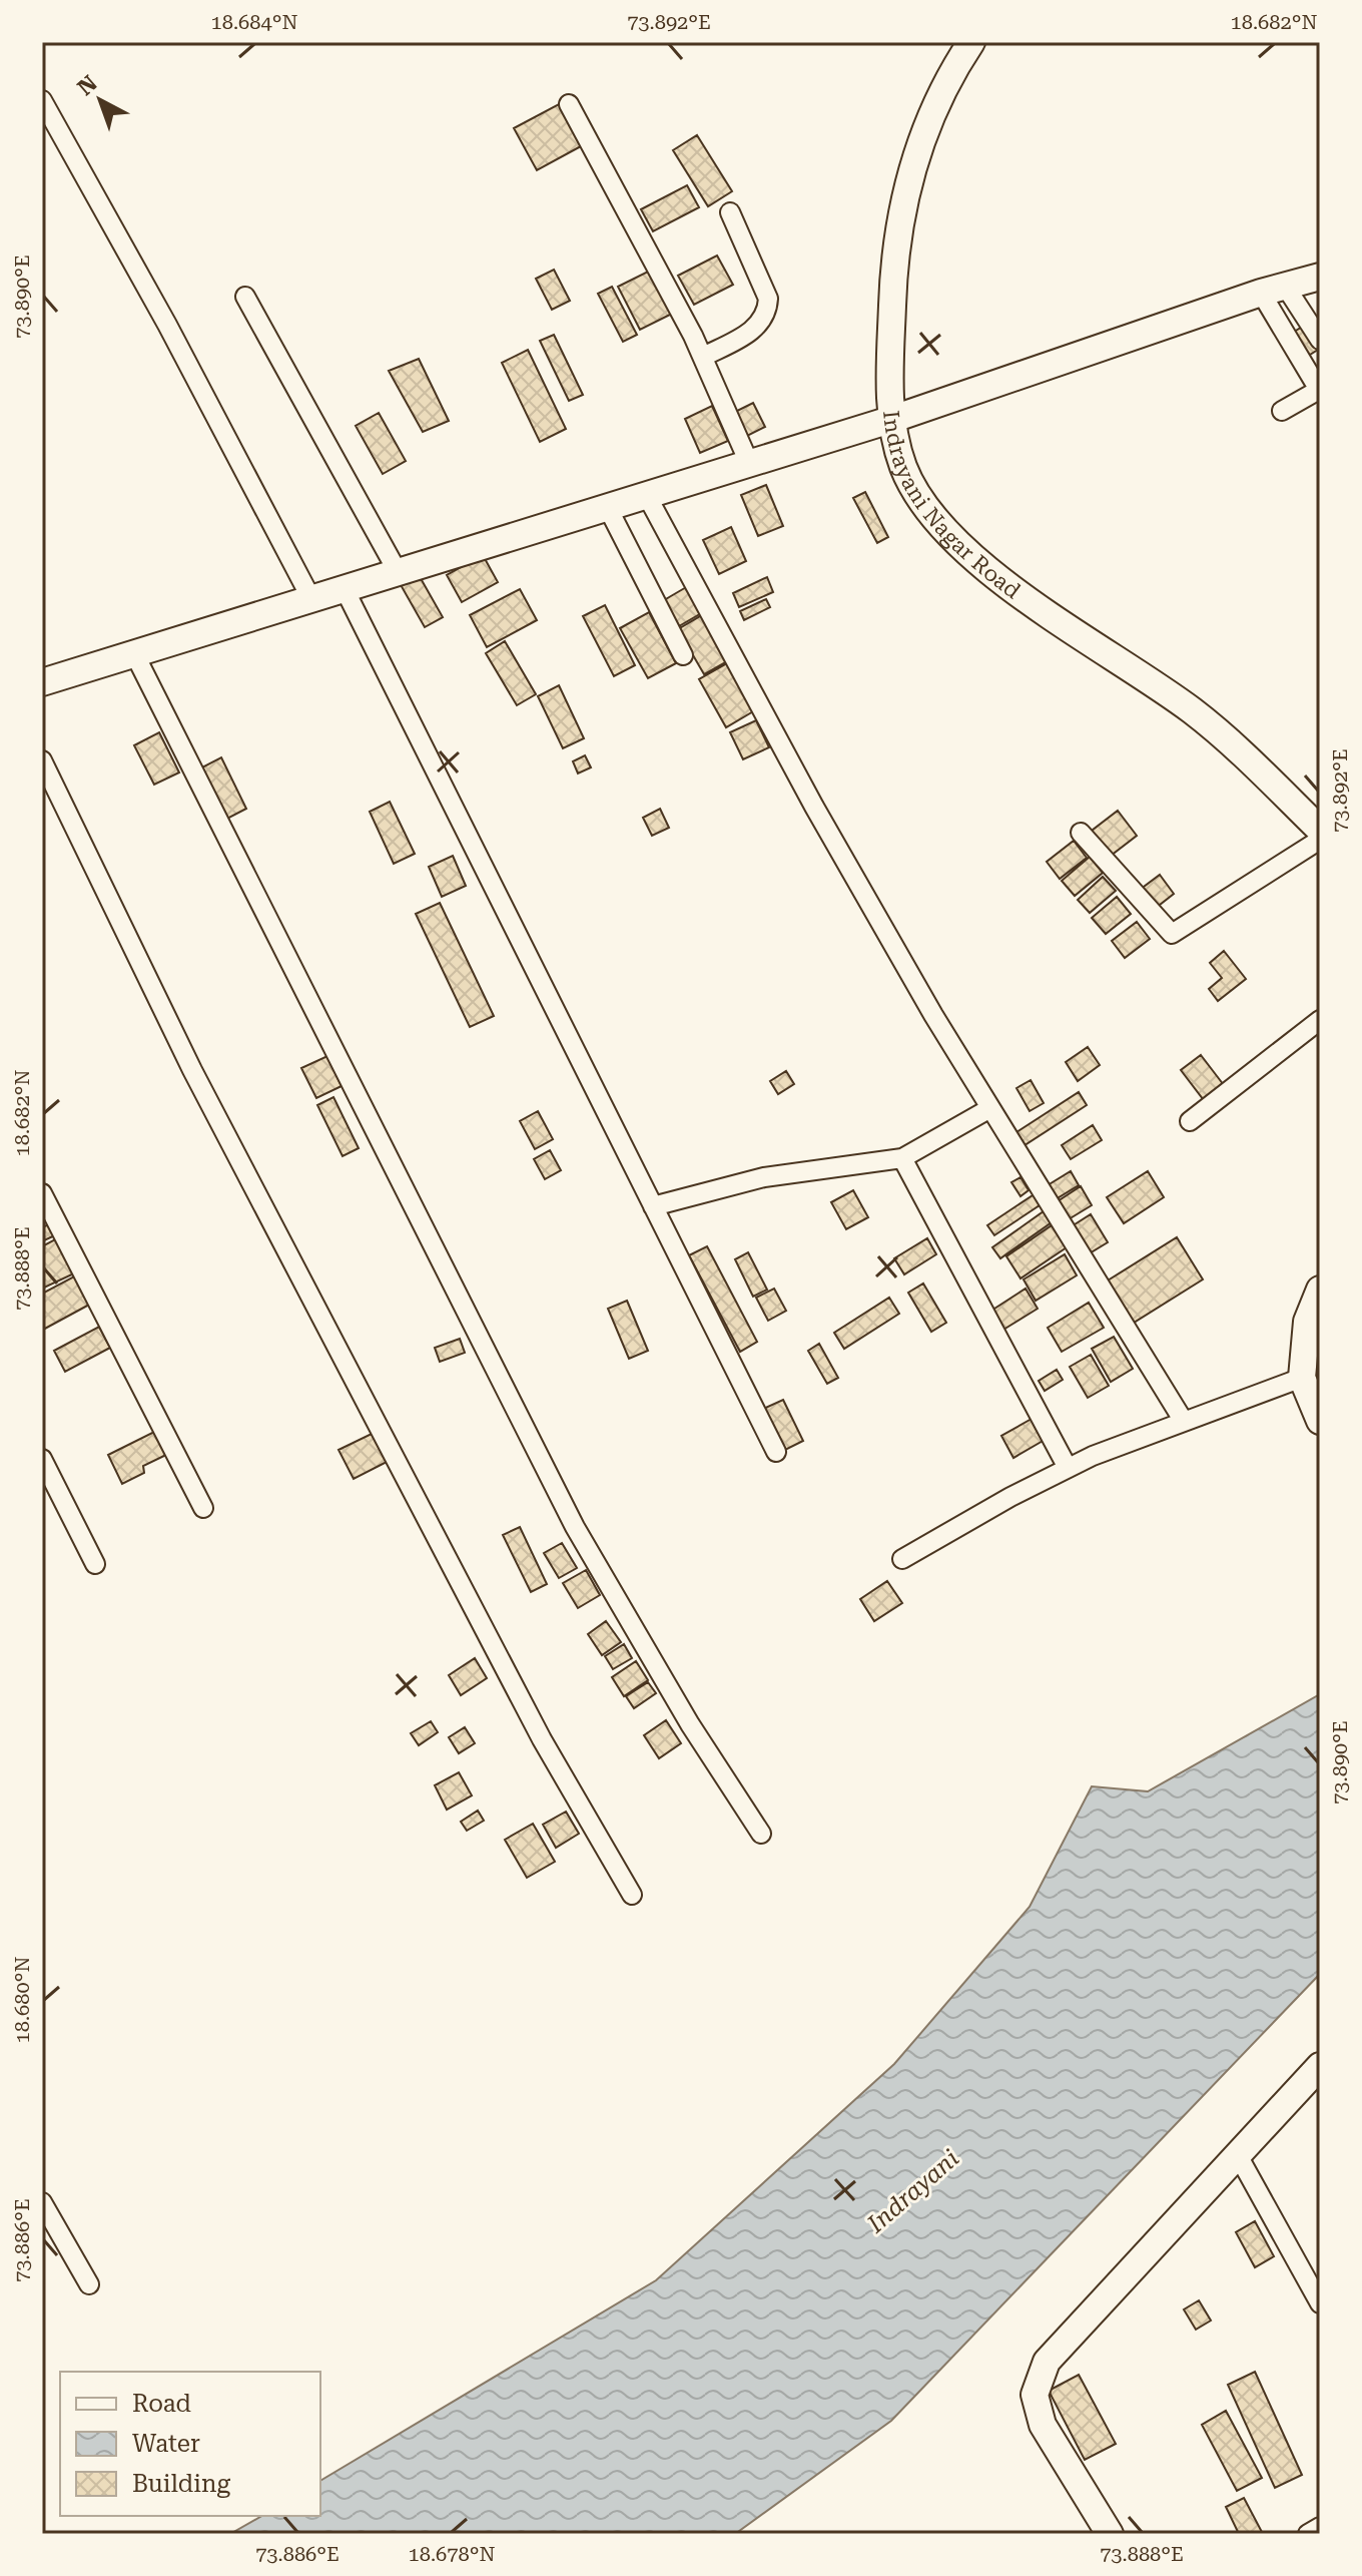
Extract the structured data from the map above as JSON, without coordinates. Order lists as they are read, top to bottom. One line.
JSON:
{"streets":{"street":["Indrayani Nagar Road"]},"water":["Indrayani"],"legend":["Road","Water","Building"],"north":"top left","coordinates":["18.684°N","73.892°E","18.682°N","73.890°E","73.888°E","18.680°N","73.886°E","18.678°N"]}
